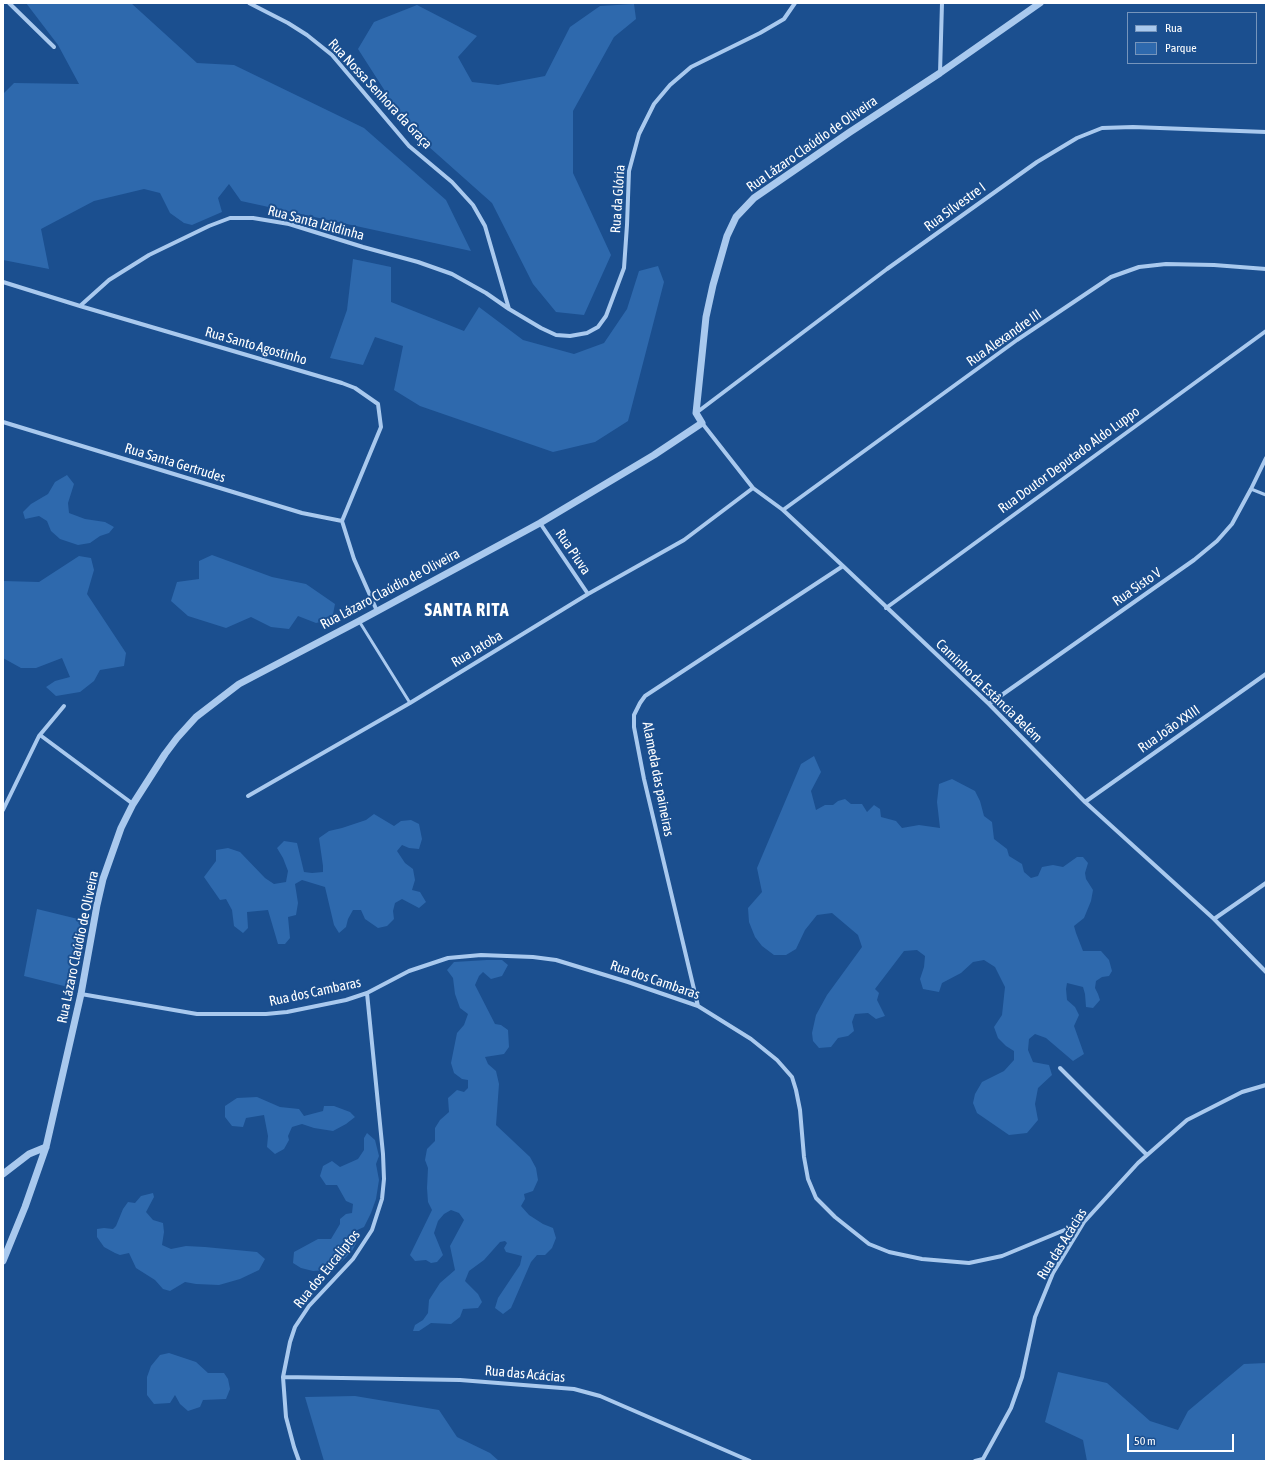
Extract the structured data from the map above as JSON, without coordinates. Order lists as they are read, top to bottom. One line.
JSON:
{"streets":{"street":["Rua Nossa Senhora da Graça","Rua Lázaro Claúdio de Oliveira","Rua da Glória","Rua Silvestre I","Rua Santa Izildinha","Rua Alexandre III","Rua Santo Agostinho","Rua Doutor Deputado Aldo Luppo","Rua Santa Gertrudes","Rua Piuva","Rua Sisto V","Rua Jatoba","Caminho da Estância Belém","Rua João XXIII","Alameda das paineiras","Rua dos Cambaras","Rua das Acácias","Rua dos Eucaliptos"]},"crossings":[["Rua Nossa Senhora da Graça","Rua da Glória"],["Rua Nossa Senhora da Graça","Rua Santa Izildinha"],["Rua Lázaro Claúdio de Oliveira","Rua Silvestre I"],["Rua Lázaro Claúdio de Oliveira","Rua Piuva"],["Rua Lázaro Claúdio de Oliveira","Caminho da Estância Belém"],["Rua Lázaro Claúdio de Oliveira","Rua dos Cambaras"],["Rua da Glória","Rua Santa Izildinha"],["Rua Santa Izildinha","Rua Santo Agostinho"],["Rua Alexandre III","Caminho da Estância Belém"],["Rua Santo Agostinho","Rua Santa Gertrudes"],["Rua Doutor Deputado Aldo Luppo","Caminho da Estância Belém"],["Rua Piuva","Rua Jatoba"],["Rua Sisto V","Caminho da Estância Belém"],["Rua Jatoba","Caminho da Estância Belém"],["Caminho da Estância Belém","Rua João XXIII"],["Caminho da Estância Belém","Alameda das paineiras"],["Alameda das paineiras","Rua dos Cambaras"],["Rua dos Cambaras","Rua das Acácias"],["Rua dos Cambaras","Rua dos Eucaliptos"],["Rua das Acácias","Rua dos Eucaliptos"]],"districts":["SANTA RITA"],"legend":["Rua","Parque"],"scale_bar":"50 m"}
